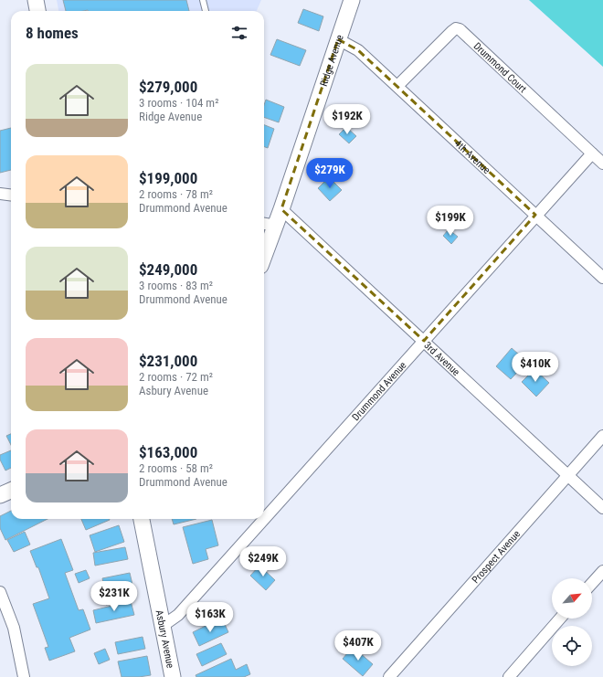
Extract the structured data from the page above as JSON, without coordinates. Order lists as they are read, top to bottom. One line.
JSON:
{"streets":{"street":["Ridge Avenue","Drummond Court","4th Avenue","3rd Avenue","Drummond Avenue","Prospect Avenue","Asbury Avenue"]},"crossings":[["Ridge Avenue","4th Avenue"],["Ridge Avenue","3rd Avenue"],["Drummond Court","4th Avenue"],["Drummond Court","Drummond Avenue"],["4th Avenue","Drummond Avenue"],["3rd Avenue","Drummond Avenue"],["3rd Avenue","Prospect Avenue"],["Drummond Avenue","Asbury Avenue"]],"north":"top right","page":{"heading":"8 homes","list":[{"name":"$279,000","note":"3 rooms · 104 m² · Ridge Avenue"},{"name":"$199,000","note":"2 rooms · 78 m² · Drummond Avenue"},{"name":"$249,000","note":"3 rooms · 83 m² · Drummond Avenue"},{"name":"$231,000","note":"2 rooms · 72 m² · Asbury Avenue"},{"name":"$163,000","note":"2 rooms · 58 m² · Drummond Avenue"}],"price":["$192K","$279K","$199K","$410K","$249K","$231K","$163K","$407K"]}}
